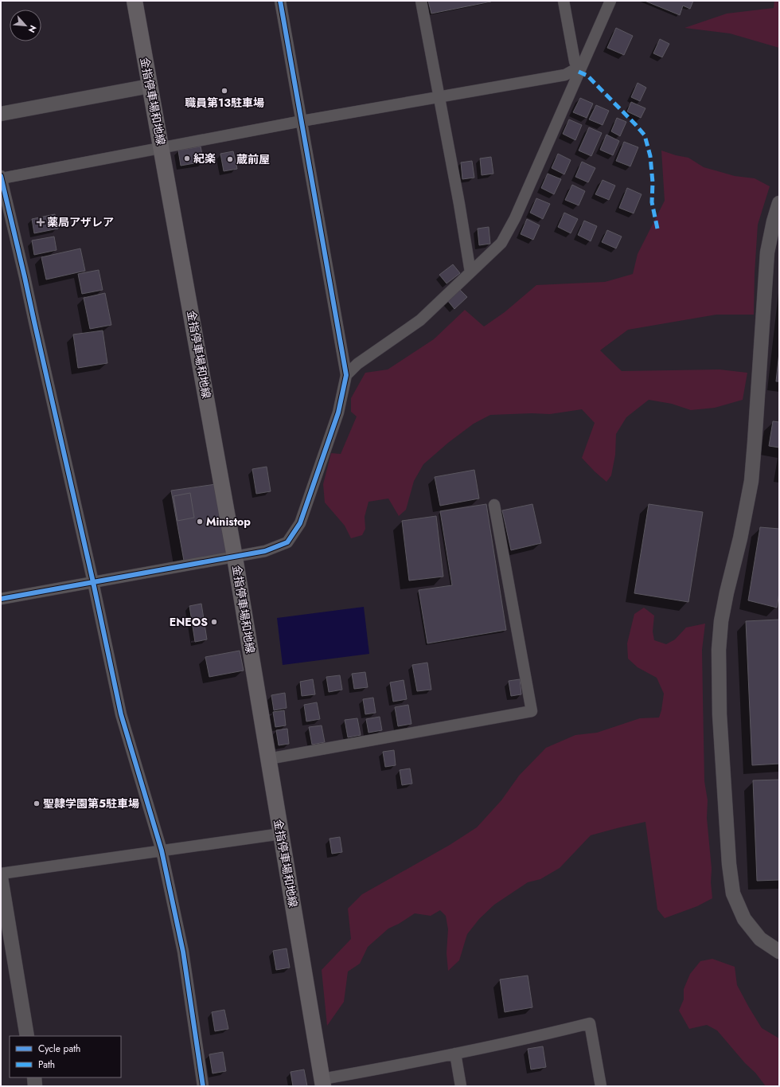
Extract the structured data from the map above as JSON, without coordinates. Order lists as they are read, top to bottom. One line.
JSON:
{"streets":{"main road":["金指停車場和地線"]},"places":{"other":["職員第13駐車場","紀楽","蔵前屋","Ministop","ENEOS","聖隷学園第5駐車場"],"health":["薬局アザレア"]},"legend":["Cycle path","Path"],"north":"bottom right"}
